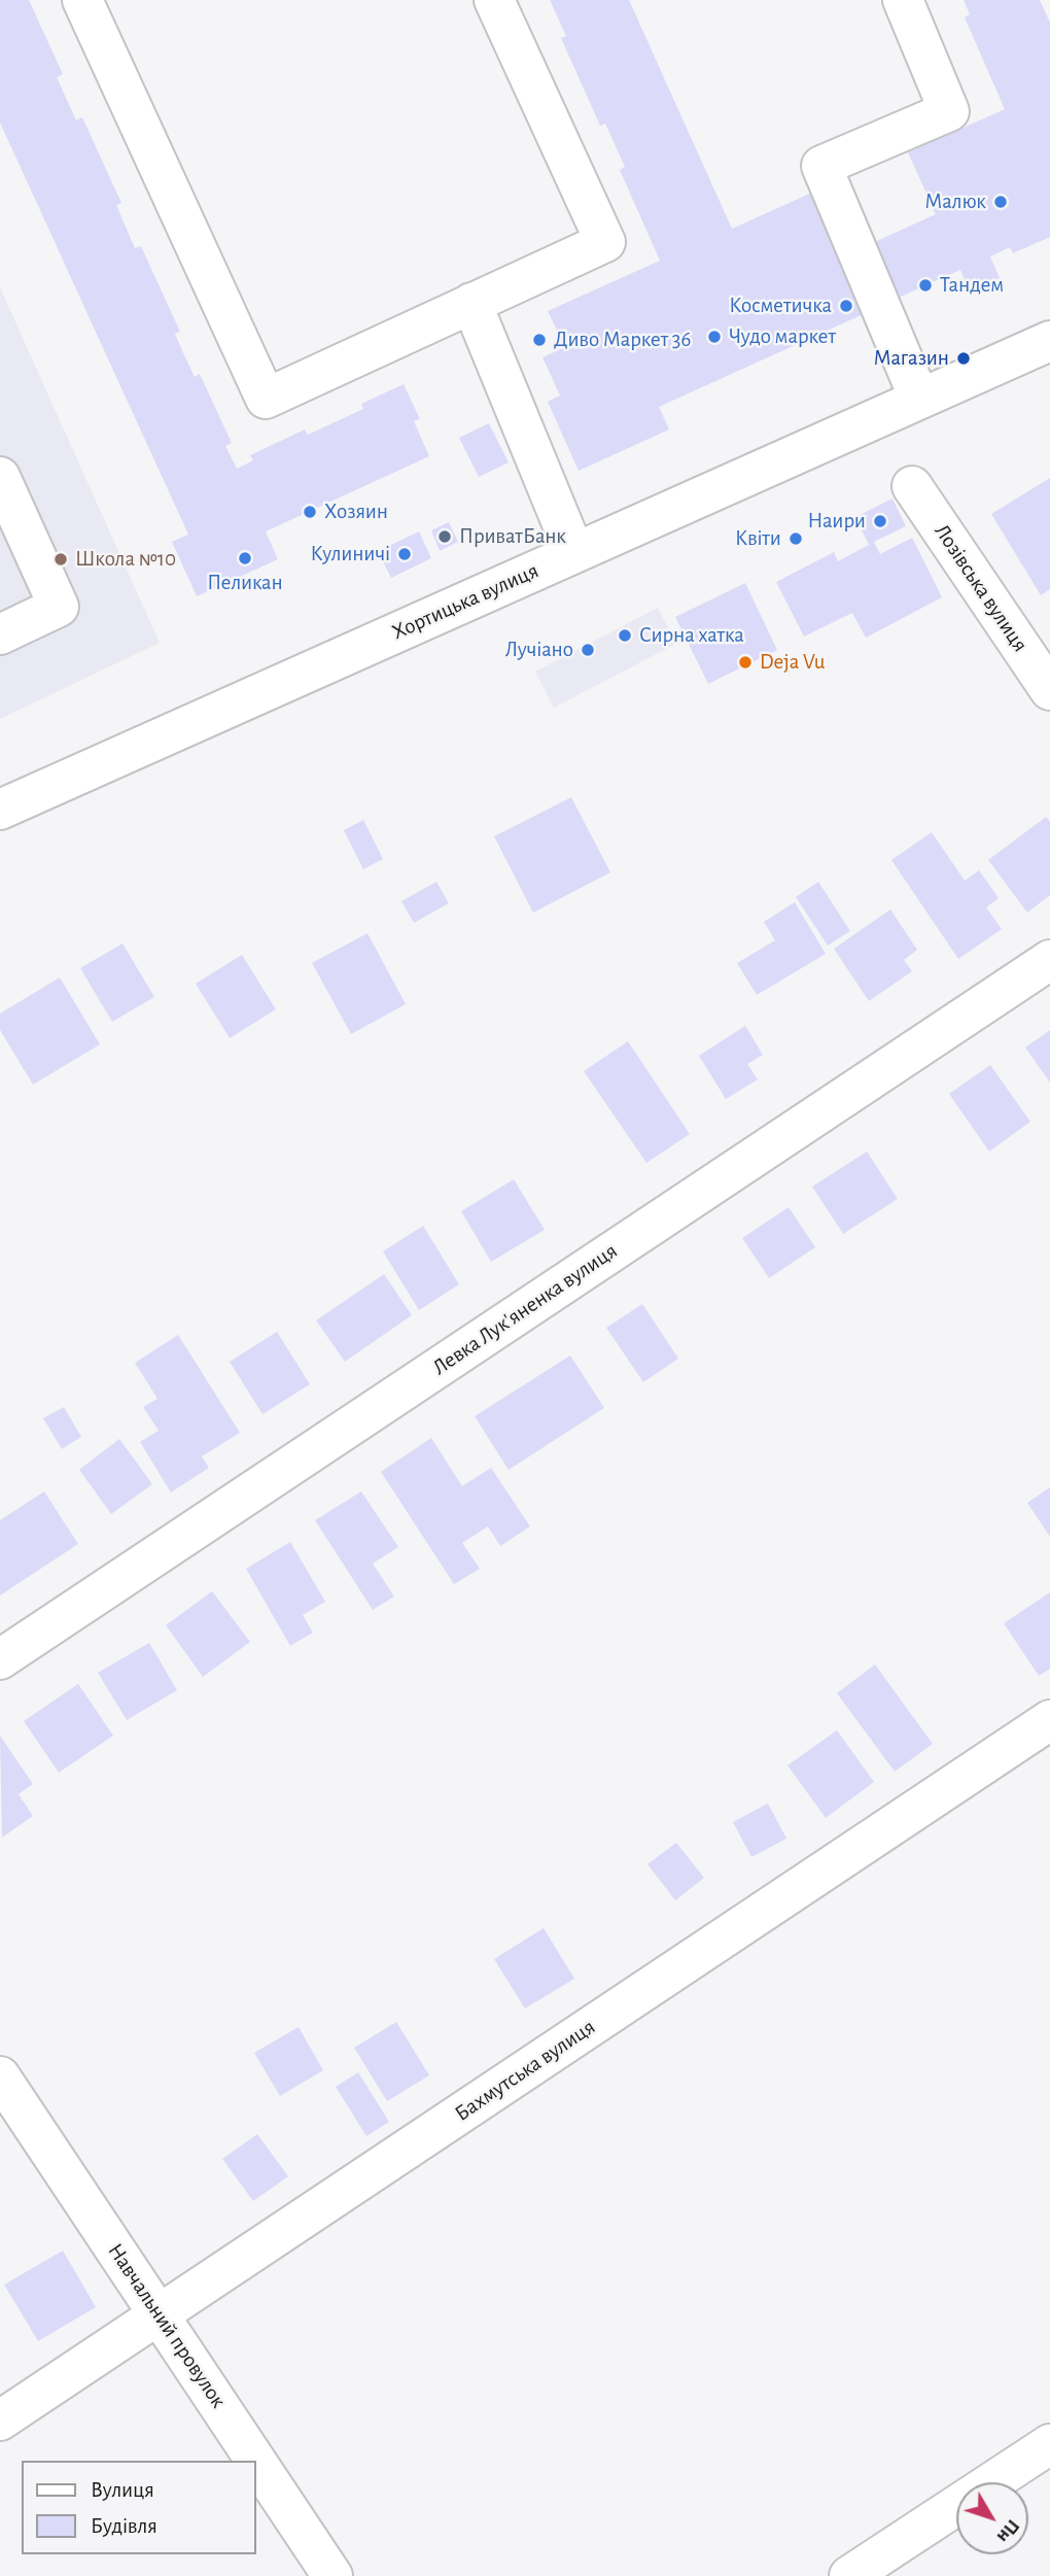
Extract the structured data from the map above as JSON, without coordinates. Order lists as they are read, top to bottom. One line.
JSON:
{"streets":{"street":["Лозівська вулиця","Хортицька вулиця","Левка Лук'яненка вулиця","Бахмутська вулиця","Навчальний провулок"]},"crossings":[["Бахмутська вулиця","Навчальний провулок"]],"places":["Малюк","Тандем","Косметичка","Чудо маркет","Диво Маркет 36","Магазин","Хозяин","Наири","ПриватБанк","Квіти","Кулиничі","Пеликан","Школа №10","Сирна хатка","Лучіано","Deja Vu"],"legend":["Вулиця","Будівля"],"north":"bottom right"}
